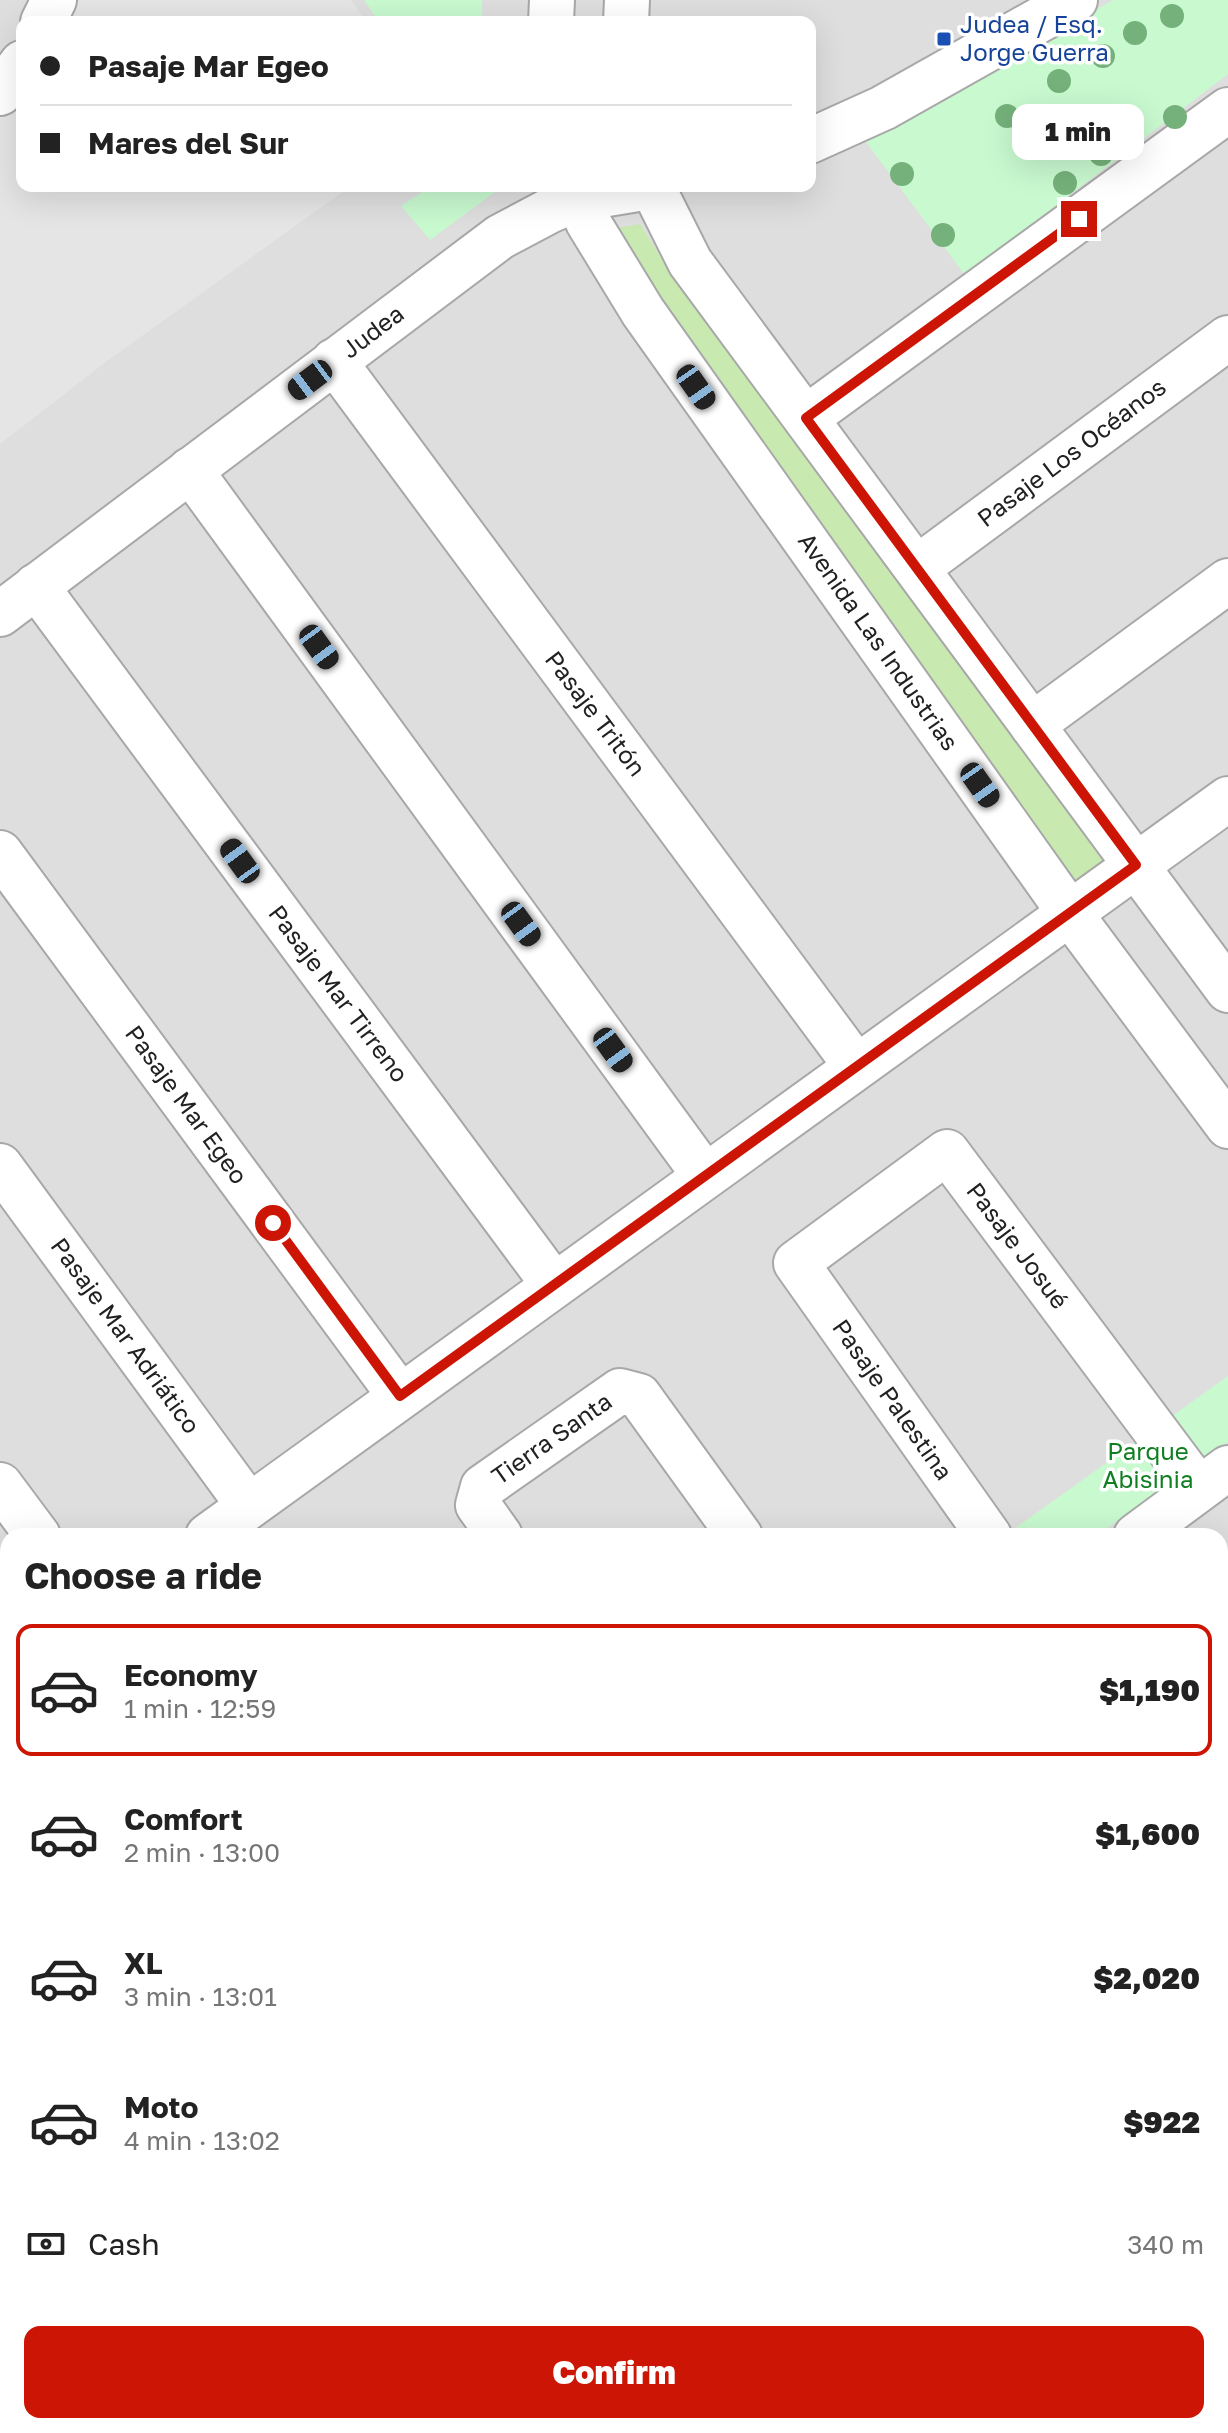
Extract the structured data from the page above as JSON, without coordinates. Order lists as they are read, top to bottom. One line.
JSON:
{"streets":{"street":["Judea","Pasaje Los Océanos","Avenida Las Industrias","Pasaje Tritón","Pasaje Mar Tirreno","Pasaje Mar Egeo","Pasaje Josué","Pasaje Mar Adriático","Pasaje Palestina","Tierra Santa"]},"crossings":[["Judea","Avenida Las Industrias"],["Judea","Pasaje Tritón"],["Judea","Pasaje Mar Tirreno"],["Pasaje Josué","Pasaje Palestina"]],"parks":["Parque Abisinia"],"places":{"transit":["Judea / Esq. Jorge Guerra"]},"page":{"banner":["Pasaje Mar Egeo","Mares del Sur"],"bubble":"1 min","heading":"Choose a ride","list":[{"name":"Economy","note":"1 min · 12:59","value":"$1,190"},{"name":"Comfort","note":"2 min · 13:00","value":"$1,600"},{"name":"XL","note":"3 min · 13:01","value":"$2,020"},{"name":"Moto","note":"4 min · 13:02","value":"$922"}],"pay":["Cash","340 m"],"buttons":"Confirm"}}
